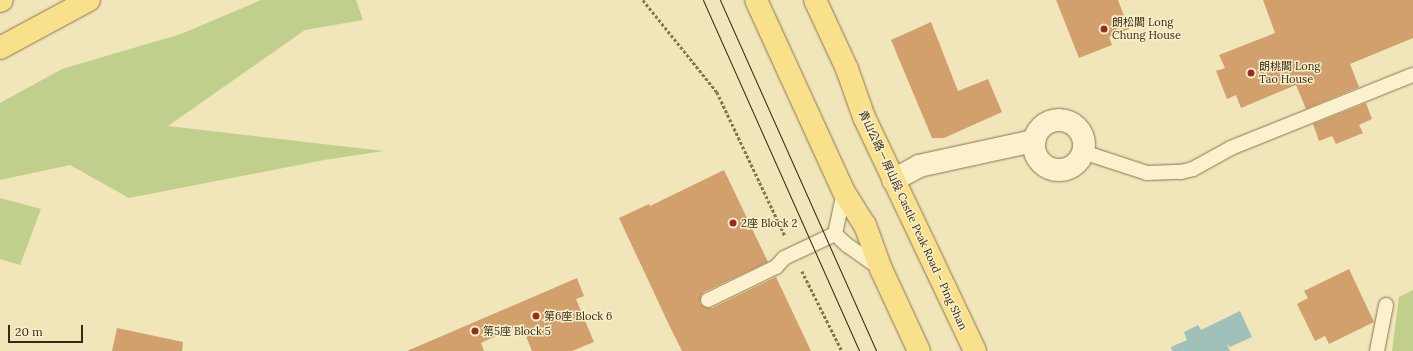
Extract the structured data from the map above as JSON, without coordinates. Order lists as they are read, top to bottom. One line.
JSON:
{"streets":{"main road":["青山公路－屏山段 Castle Peak Road – Ping Shan"]},"places":["朗松閣 Long Chung House","朗桃閣 Long Tao House","2座 Block 2","第6座 Block 6","第5座 Block 5"],"scale_bar":"20 m"}
